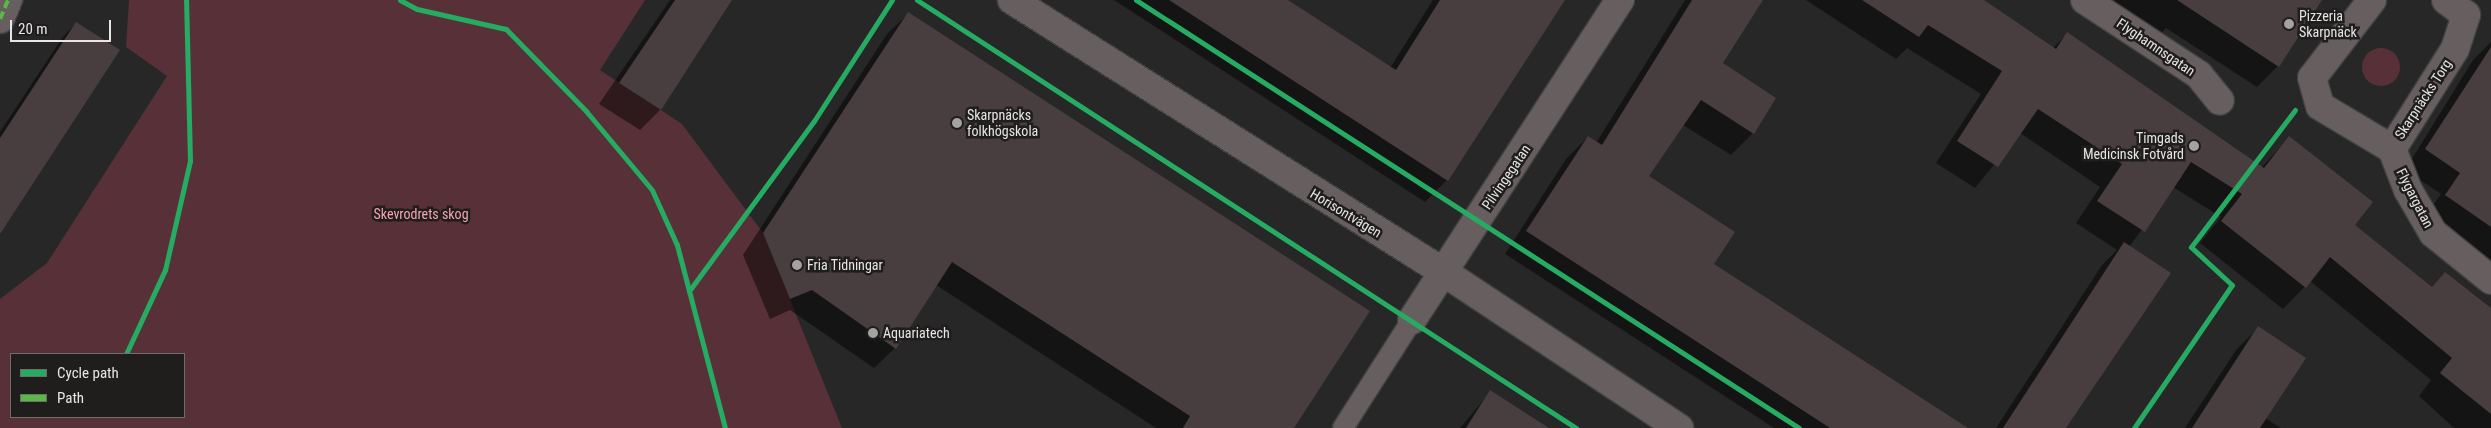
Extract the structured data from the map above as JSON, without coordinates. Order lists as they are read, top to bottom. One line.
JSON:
{"streets":{"street":["Flyghamnsgatan","Skarpnäcks Torg","Pilvingegatan","Flygargatan","Horisontvägen"]},"crossings":[["Skarpnäcks Torg","Flygargatan"],["Pilvingegatan","Horisontvägen"]],"parks":["Skevrodrets skog"],"places":["Pizzeria Skarpnäck","Skarpnäcks folkhögskola","Timgads Medicinsk Fotvård","Fria Tidningar","Aquariatech"],"legend":["Cycle path","Path"],"scale_bar":"20 m"}
